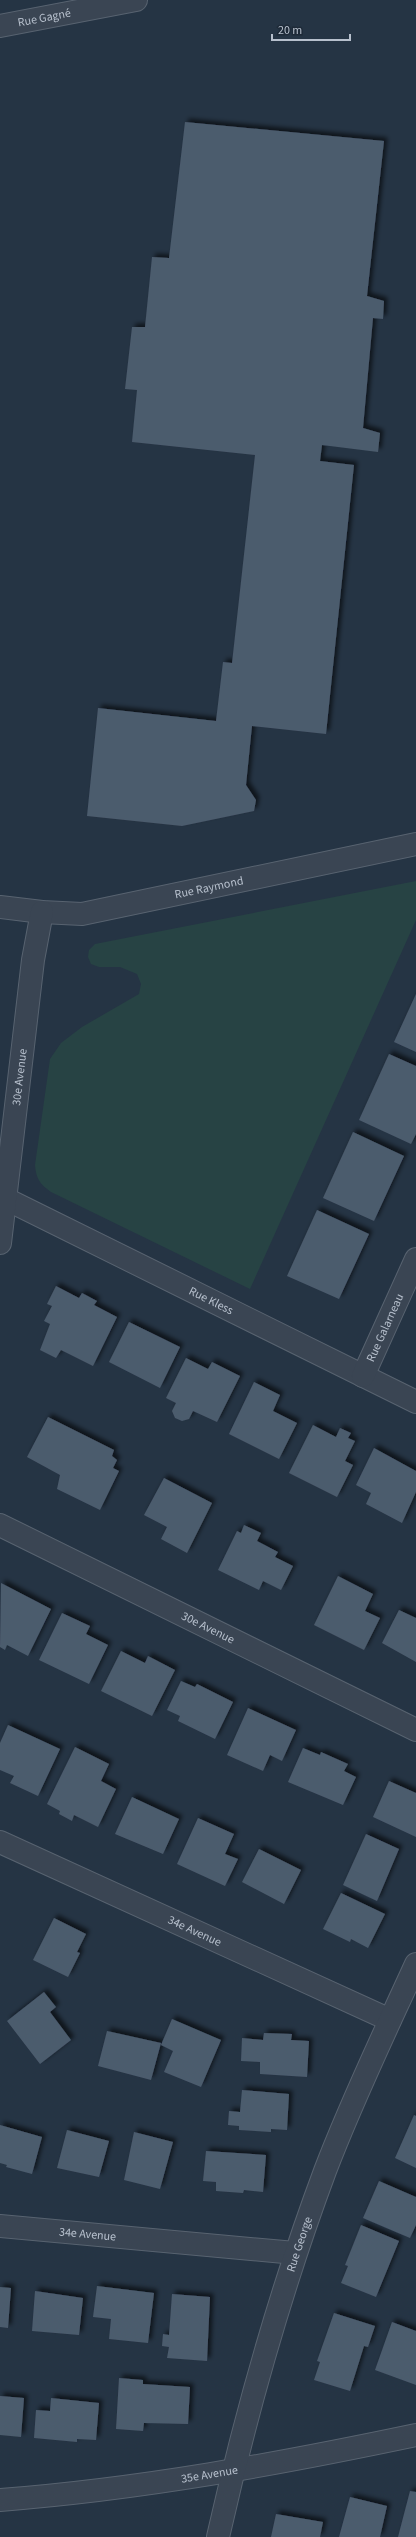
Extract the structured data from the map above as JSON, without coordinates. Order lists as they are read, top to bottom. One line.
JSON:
{"streets":{"street":["Rue Gagné","Rue Raymond","30e Avenue","Rue Kless","Rue Galarneau","34e Avenue","Rue George","35e Avenue"]},"crossings":[["Rue Raymond","30e Avenue"],["30e Avenue","Rue Kless"],["Rue Kless","Rue Galarneau"],["34e Avenue","Rue George"],["Rue George","35e Avenue"]],"scale_bar":"20 m"}
